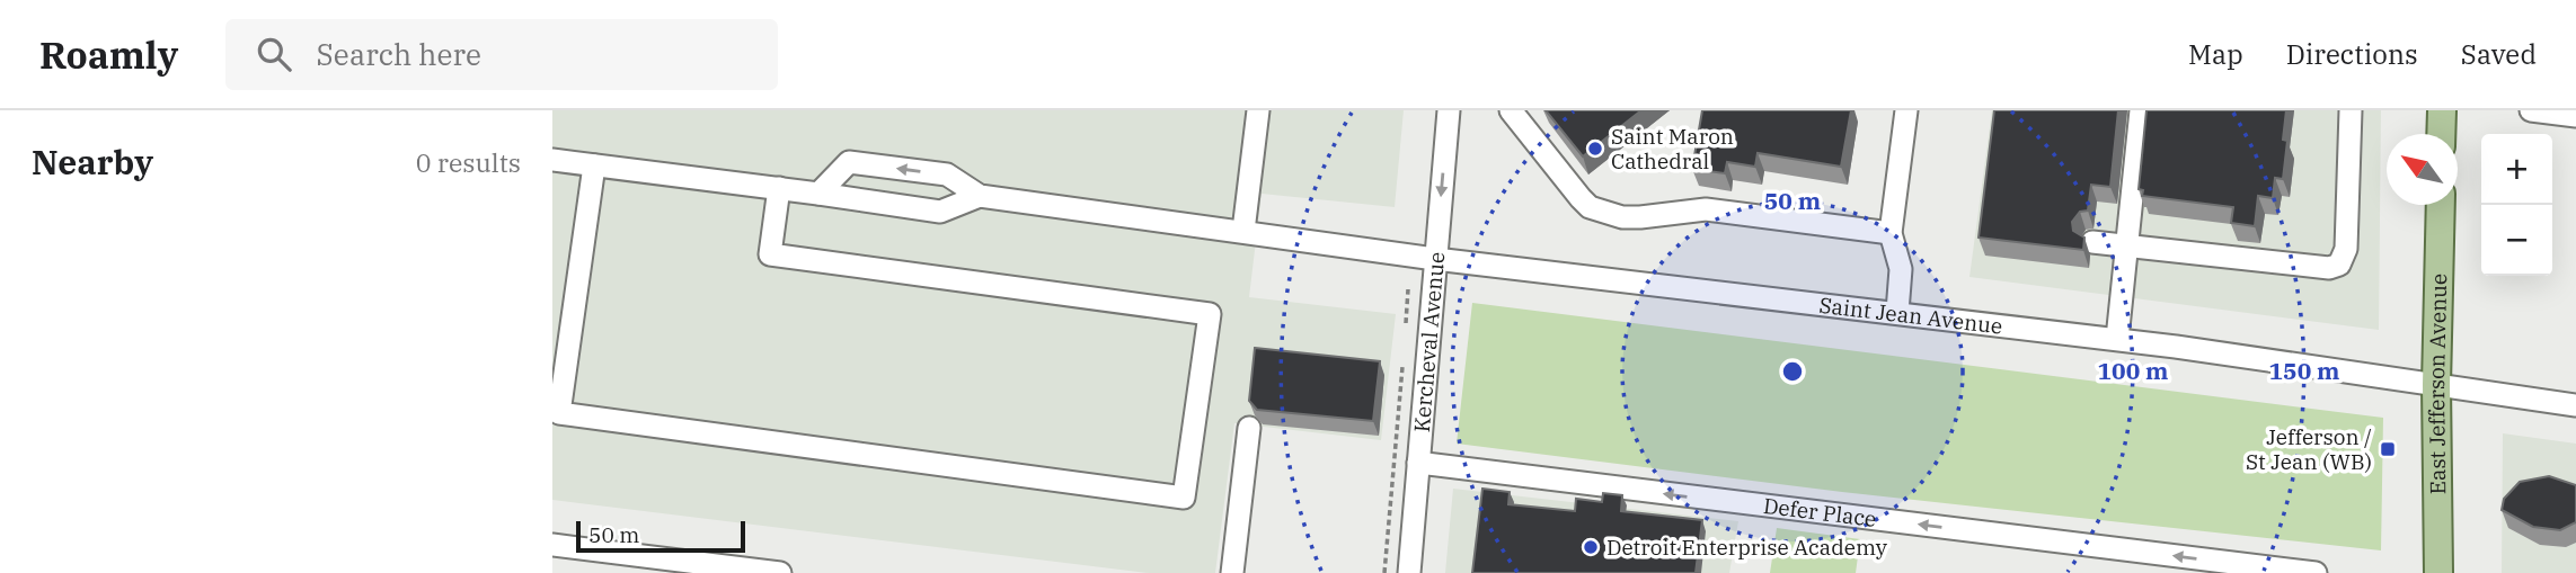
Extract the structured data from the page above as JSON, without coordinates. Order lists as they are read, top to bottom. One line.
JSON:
{"streets":{"main road":["East Jefferson Avenue"],"street":["Saint Jean Avenue","Kercheval Avenue","Defer Place"]},"crossings":[["Saint Jean Avenue","Kercheval Avenue"],["Saint Jean Avenue","East Jefferson Avenue"],["Kercheval Avenue","Defer Place"]],"one_way":["Defer Place"],"places":{"other":["Saint Maron Cathedral","Detroit Enterprise Academy"],"transit":["Jefferson / St Jean (WB)"]},"scale_bar":"50 m","north":"top left","page":{"header":"Roamly","search":"Search here","nav":["Map","Directions","Saved"],"heading":["Nearby","0 results"],"map_buttons":["+","−"],"scale":"50 m"},"rings":["50 m","100 m","150 m"]}
